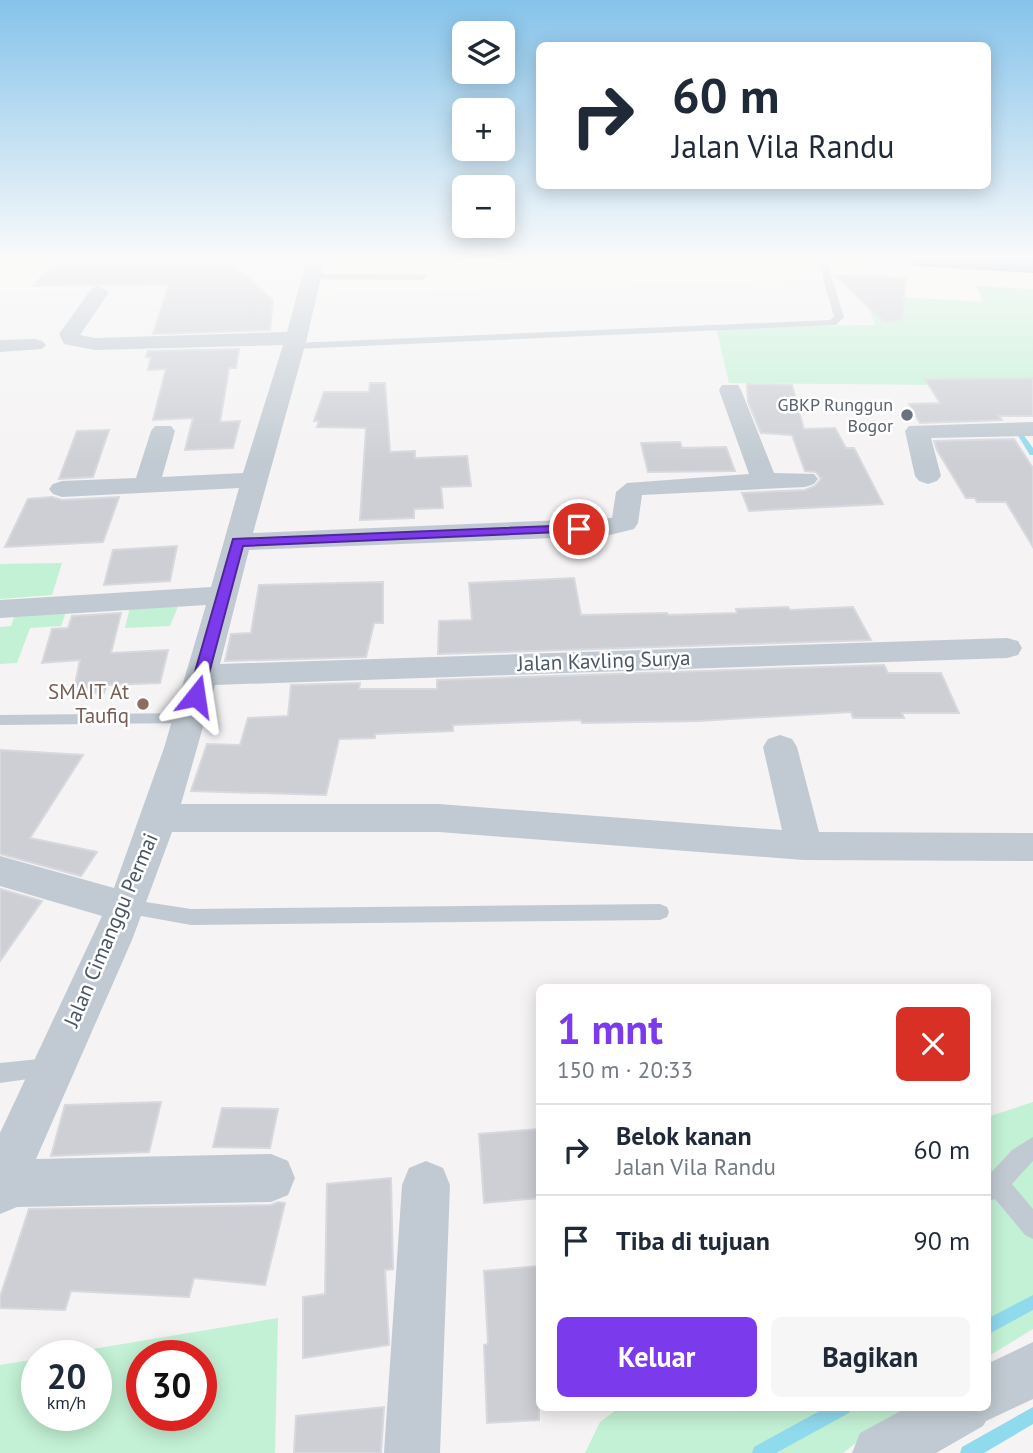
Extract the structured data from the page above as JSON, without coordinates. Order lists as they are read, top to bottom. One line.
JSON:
{"streets":{"street":["Jalan Kavling Surya","Jalan Cimanggu Permai"]},"crossings":[["Jalan Kavling Surya","Jalan Cimanggu Permai"]],"places":["GBKP Runggun Bogor","SMAIT At Taufiq"],"page":{"map_buttons":["+","−"],"turn":["60 m","Jalan Vila Randu"],"heading":["1 mnt","150 m · 20:33"],"list":[{"name":"Belok kanan","note":"Jalan Vila Randu","value":"60 m"},{"name":"Tiba di tujuan","value":"90 m"}],"buttons":["Keluar","Bagikan"],"speed":"20 km/h","limit":"30"}}
